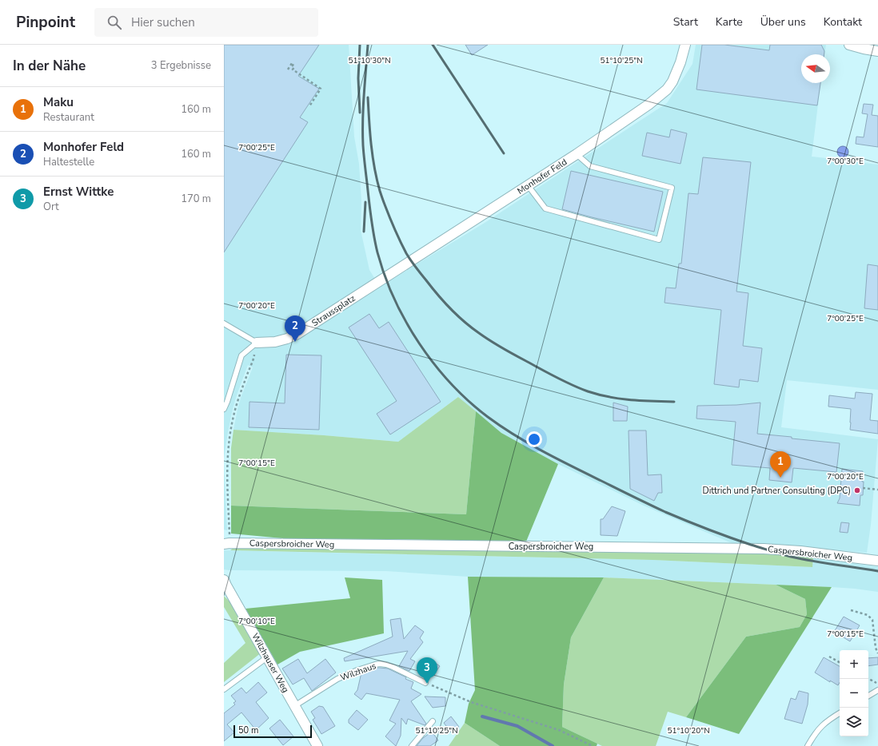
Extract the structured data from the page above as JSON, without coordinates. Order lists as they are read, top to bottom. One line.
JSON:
{"streets":{"street":["Monhofer Feld","Straussplatz","Caspersbroicher Weg","Wilzhauser Weg"],"lane":["Wilzhaus"]},"crossings":[["Monhofer Feld","Straussplatz"],["Wilzhauser Weg","Wilzhaus"]],"places":["Dittrich und Partner Consulting (DPC)"],"scale_bar":"50 m","north":"left","page":{"header":"Pinpoint","search":"Hier suchen","nav":["Start","Karte","Über uns","Kontakt"],"heading":["In der Nähe","3 Ergebnisse"],"list":[{"mark":"1","name":"Maku","note":"Restaurant","value":"160 m"},{"mark":"2","name":"Monhofer Feld","note":"Haltestelle","value":"160 m"},{"mark":"3","name":"Ernst Wittke","note":"Ort","value":"170 m"}],"pins":["2","1","3"],"map_buttons":["+","−"],"scale":"50 m"},"coordinates":["51°10'25\"N","51°10'30\"N","7°00'25\"E","7°00'30\"E","7°00'20\"E","7°00'15\"E","7°00'10\"E","51°10'20\"N"]}
